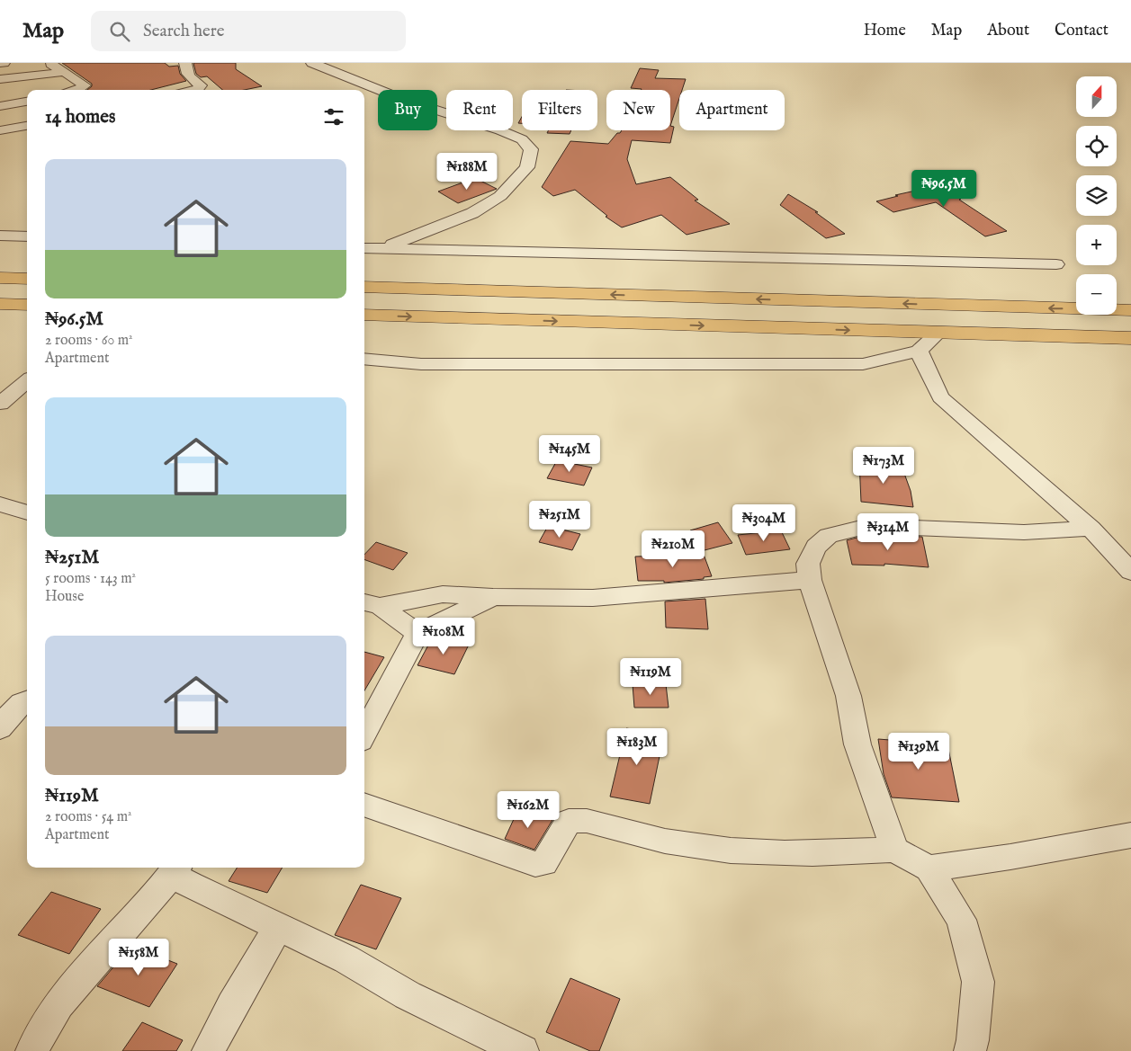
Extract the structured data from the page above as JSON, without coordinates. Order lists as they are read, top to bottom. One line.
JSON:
{"north":"top","page":{"header":"Map","search":"Search here","nav":["Home","Map","About","Contact"],"map_buttons":["+","−"],"chip":["Buy","Rent","Filters","New","Apartment"],"heading":"14 homes","list":[{"name":"₦96.5M","note":"2 rooms · 60 m² · Apartment"},{"name":"₦251M","note":"5 rooms · 143 m² · House"},{"name":"₦119M","note":"2 rooms · 54 m² · Apartment"}],"price":["₦188M","₦96.5M","₦145M","₦173M","₦251M","₦304M","₦314M","₦210M","₦108M","₦119M","₦183M","₦139M","₦162M","₦158M"]}}
